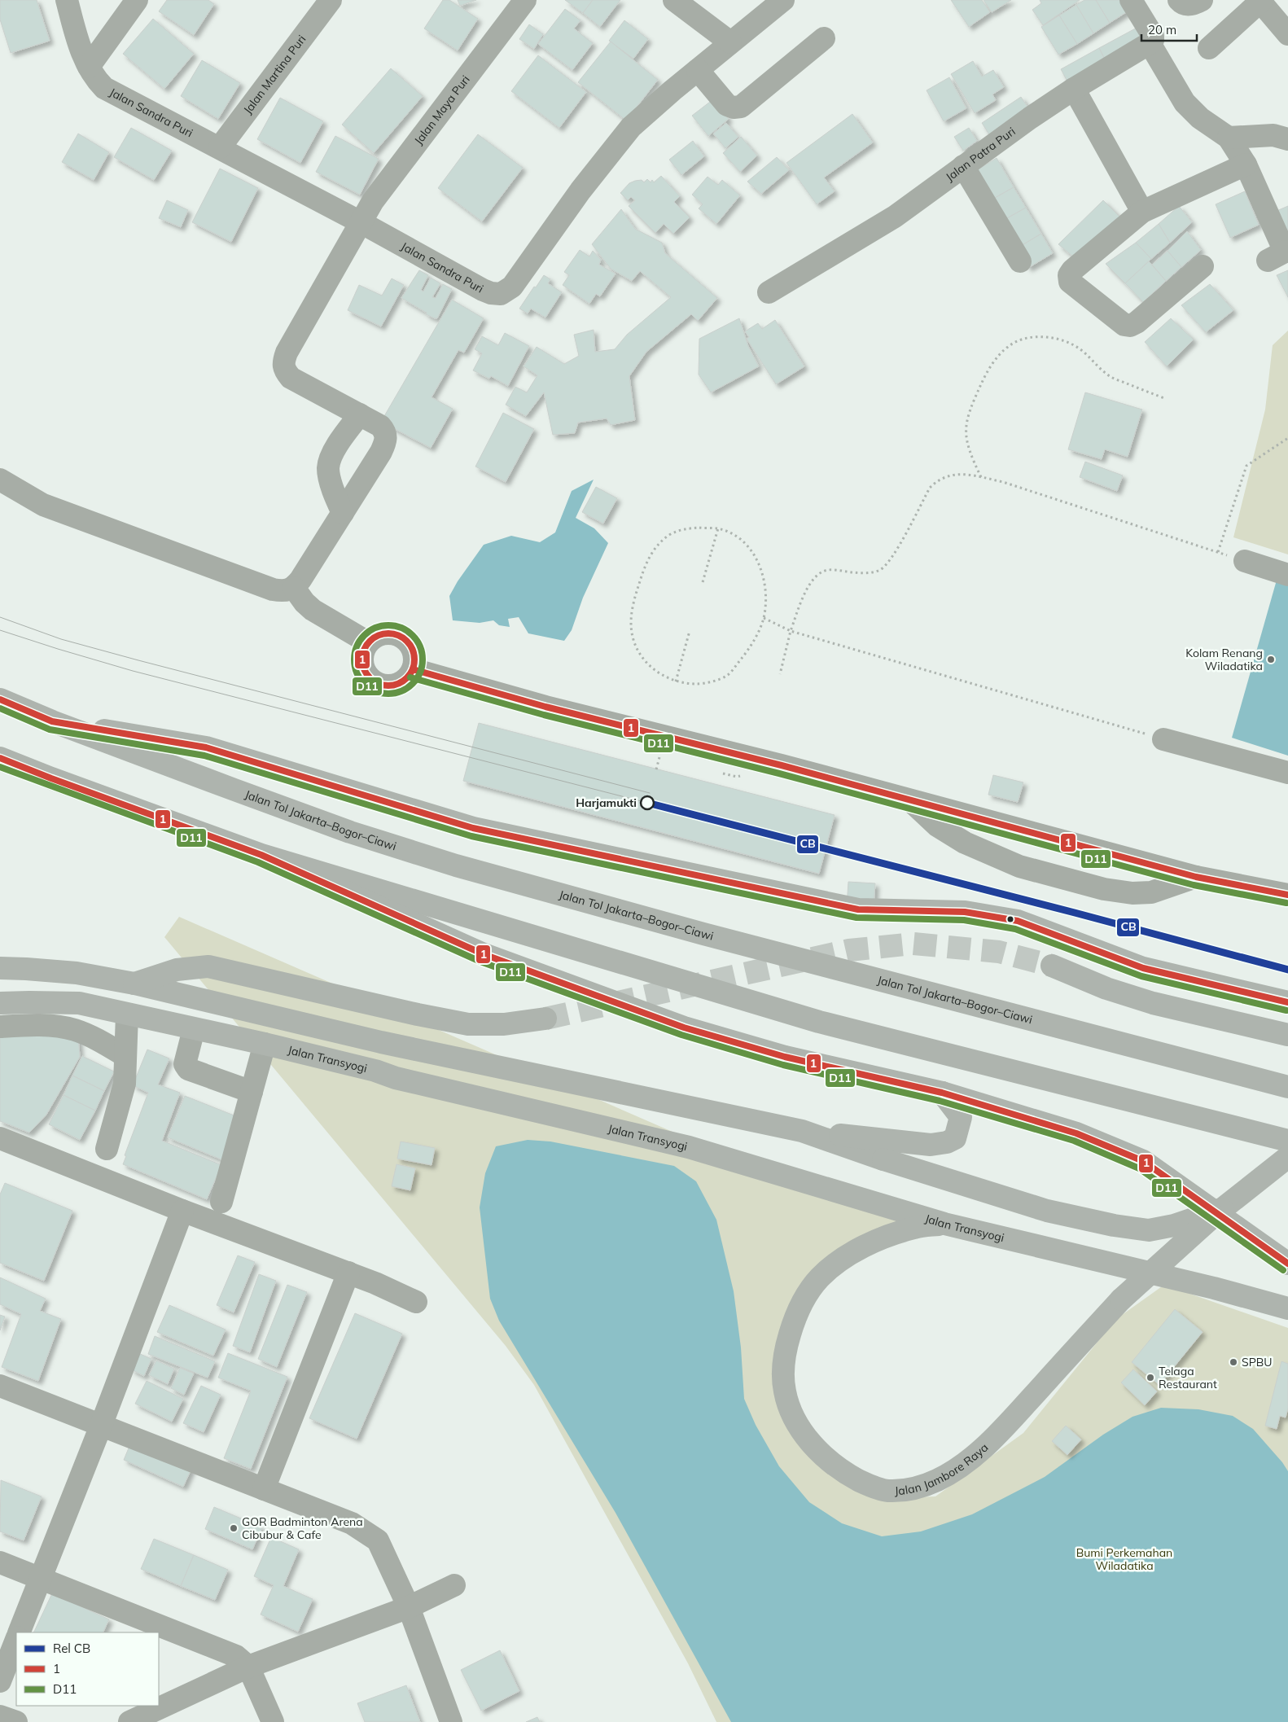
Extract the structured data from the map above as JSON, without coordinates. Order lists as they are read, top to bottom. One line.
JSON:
{"streets":{"highway":["Jalan Tol Jakarta–Bogor–Ciawi","Jalan Transyogi","Jalan Jambore Raya"],"street":["Jalan Martina Puri","Jalan Maya Puri","Jalan Sandra Puri","Jalan Patra Puri"]},"crossings":[["Jalan Martina Puri","Jalan Sandra Puri"],["Jalan Maya Puri","Jalan Sandra Puri"],["Jalan Transyogi","Jalan Jambore Raya"]],"parks":["Bumi Perkemahan Wiladatika"],"places":["Kolam Renang Wiladatika","Harjamukti","SPBU","Telaga Restaurant","GOR Badminton Arena Cibubur & Cafe"],"lines":["transit line D11","transit line 1","rail line CB"],"legend":["Rel CB","1","D11"],"scale_bar":"20 m"}
